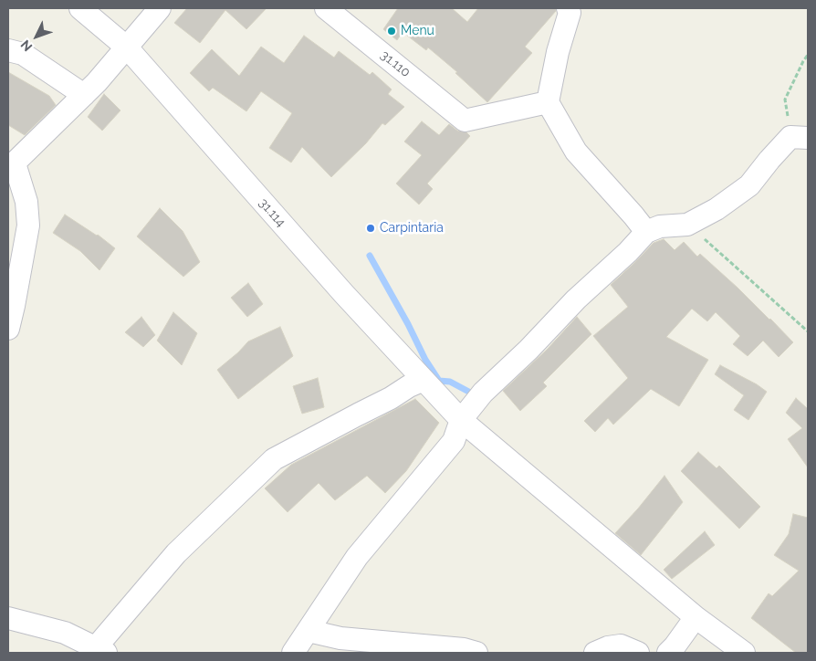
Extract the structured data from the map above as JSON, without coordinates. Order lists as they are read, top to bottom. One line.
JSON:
{"streets":{"street":["31.110","31.114"]},"places":["Menu","Carpintaria"],"north":"bottom left"}
